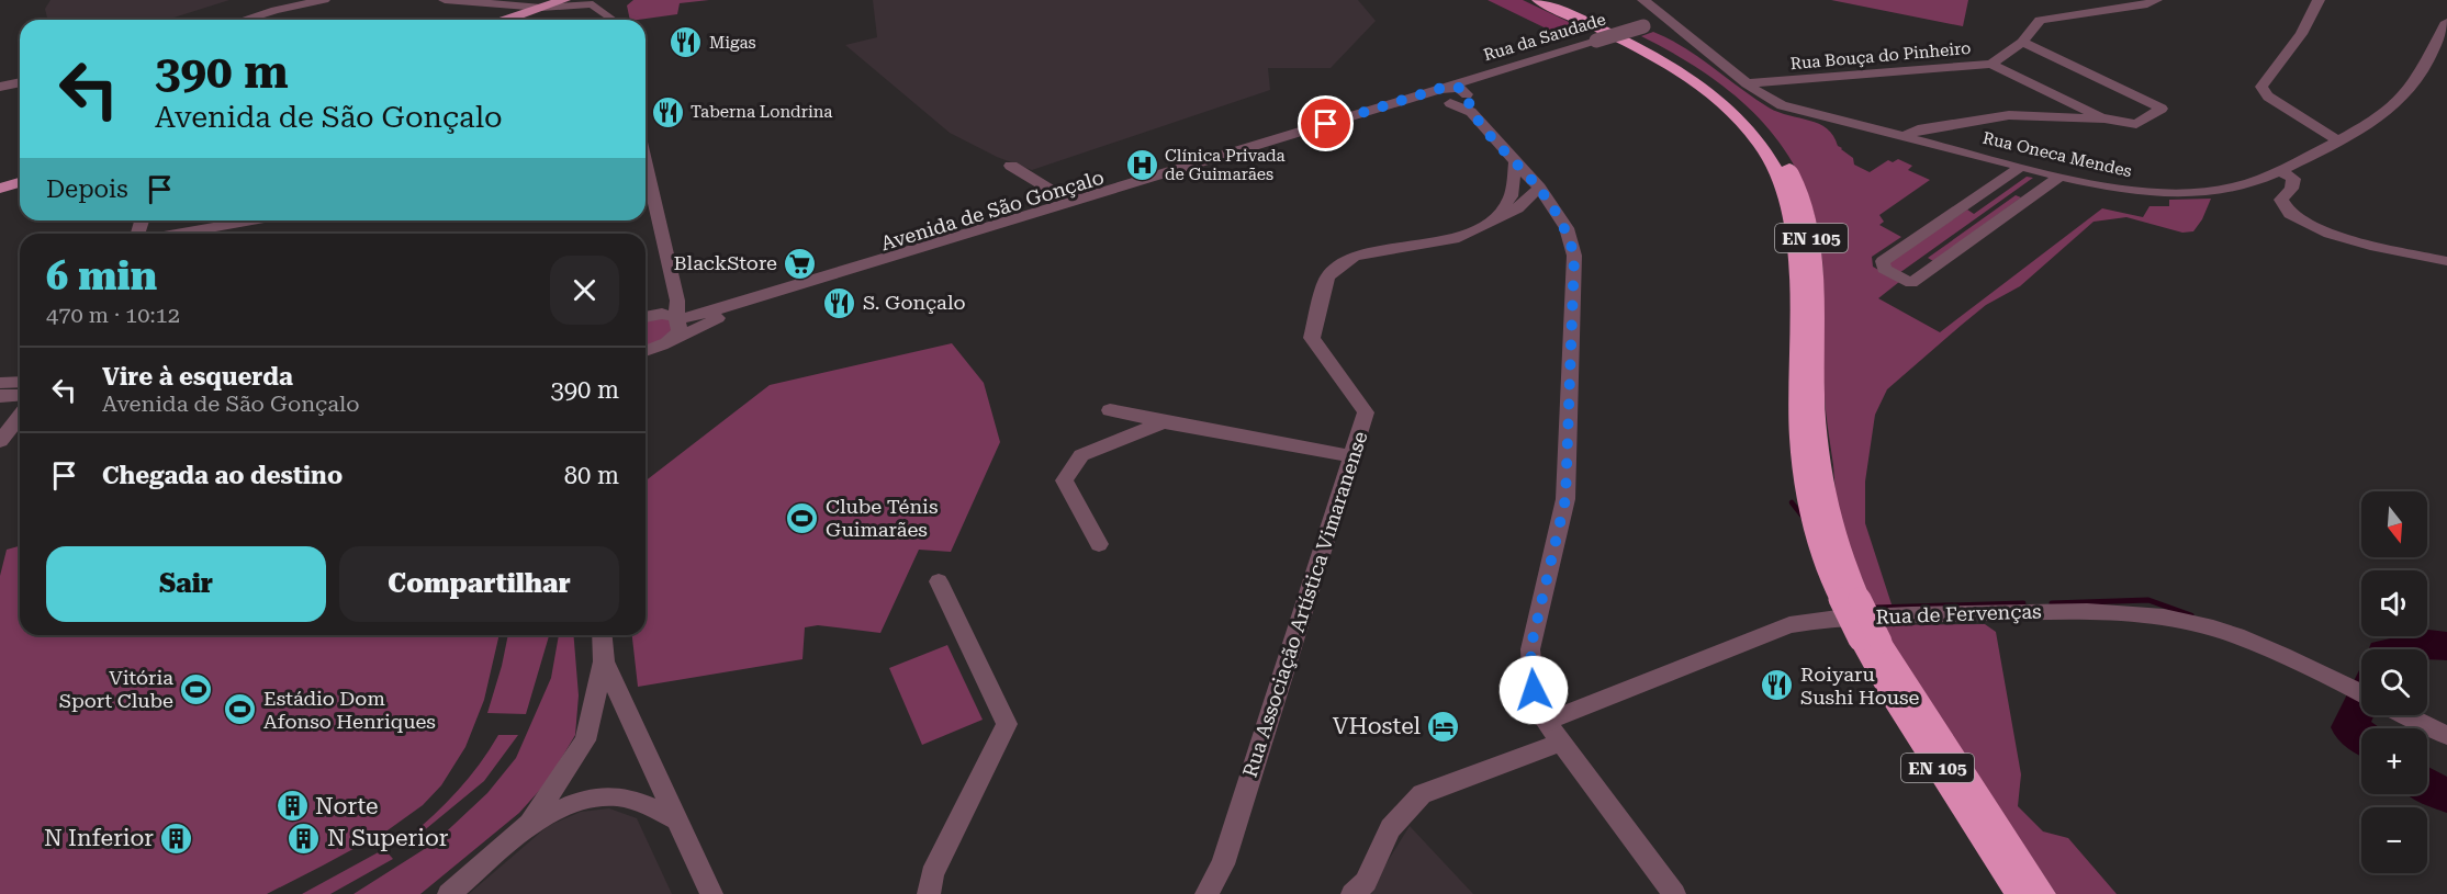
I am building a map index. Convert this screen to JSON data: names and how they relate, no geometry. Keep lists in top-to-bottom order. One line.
{"streets":{"highway":["EN 105"],"street":["Rua da Saudade","Rua Bouça do Pinheiro","Rua Oneca Mendes","Avenida de São Gonçalo","Rua Associação Artística Vimaranense","Rua de Fervenças"]},"crossings":[["Rua da Saudade","Rua Oneca Mendes"],["Rua da Saudade","Avenida de São Gonçalo"],["Rua Bouça do Pinheiro","Rua Oneca Mendes"]],"places":{"restaurant":["Migas","Taberna Londrina","S. Gonçalo","Roiyaru Sushi House"],"hospital":["Clínica Privada de Guimarães"],"supermarket":["BlackStore"],"sports":["Clube Ténis Guimarães","Vitória Sport Clube","Estádio Dom Afonso Henriques"],"hotel":["VHostel"],"building":["Norte","N Inferior","N Superior"]},"north":"bottom","page":{"turn":["390 m","Avenida de São Gonçalo"],"then":"Depois","heading":["6 min","470 m · 10:12"],"list":[{"name":"Vire à esquerda","note":"Avenida de São Gonçalo","value":"390 m"},{"name":"Chegada ao destino","value":"80 m"}],"map_buttons":["+","−"],"buttons":["Sair","Compartilhar"]}}
